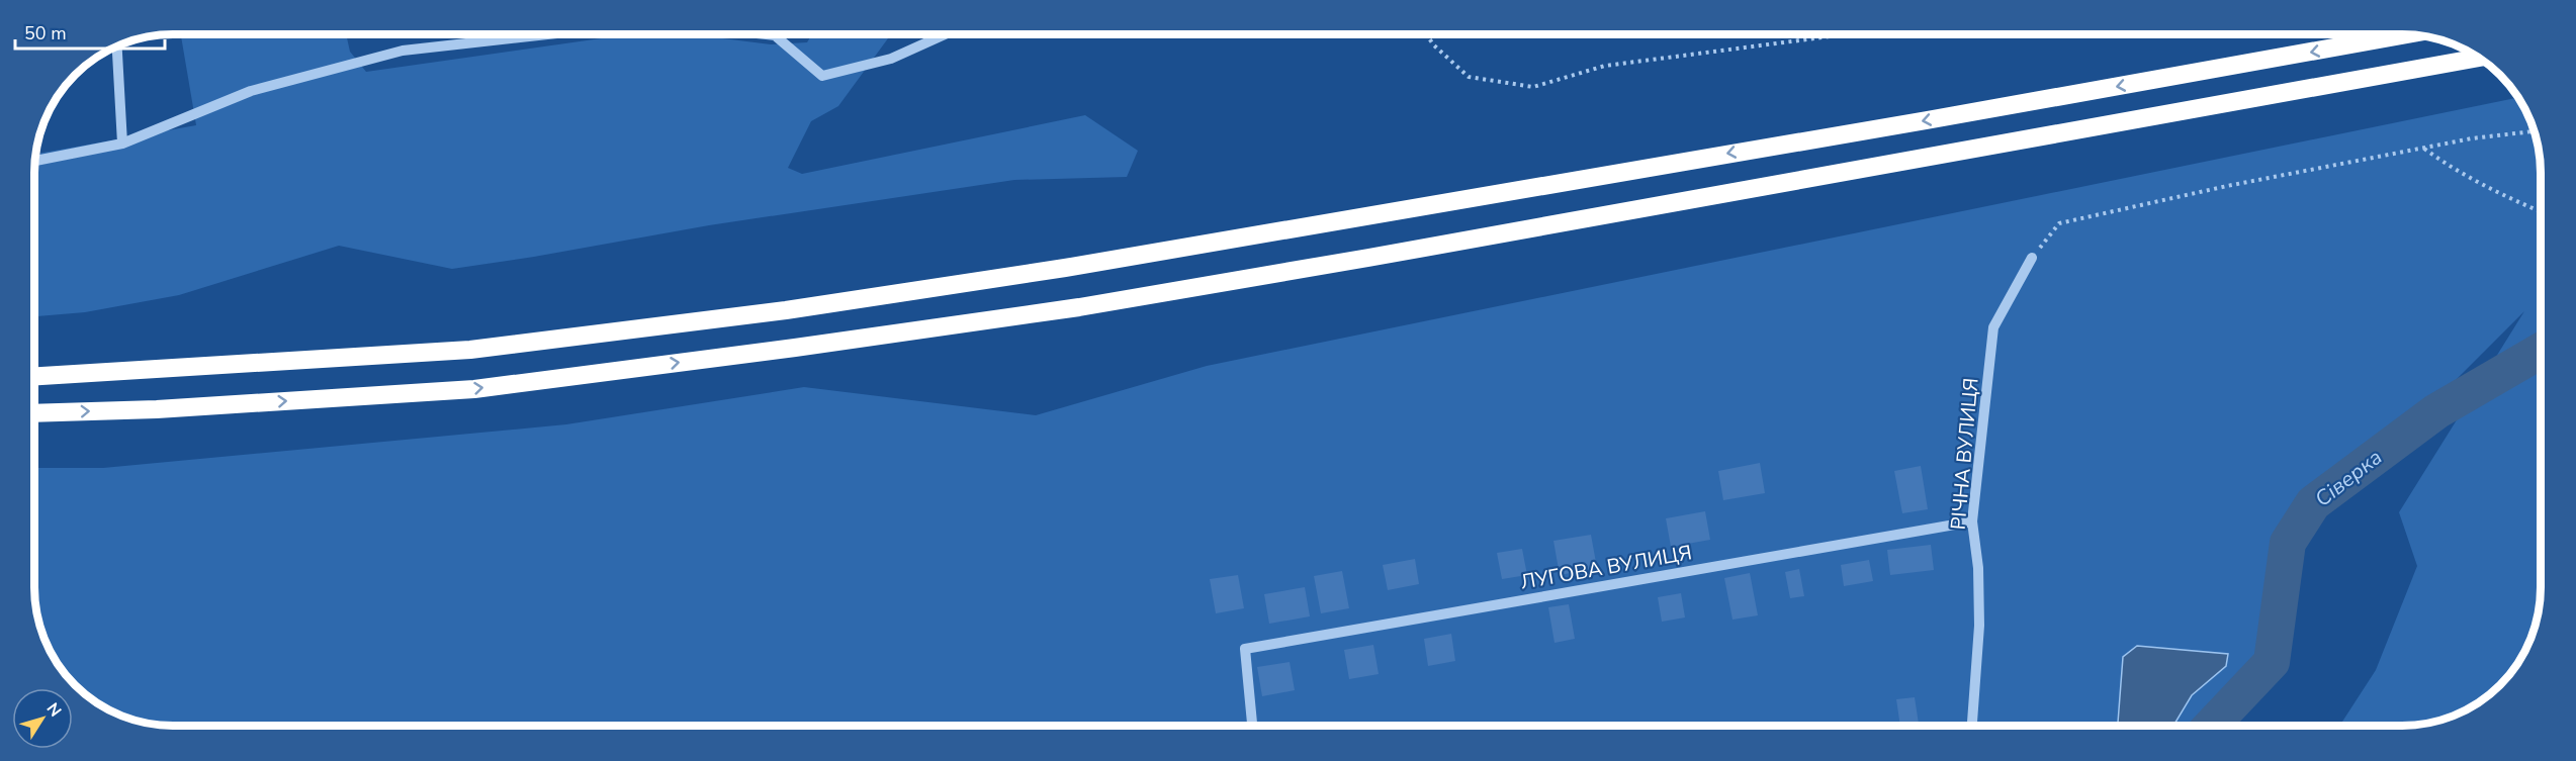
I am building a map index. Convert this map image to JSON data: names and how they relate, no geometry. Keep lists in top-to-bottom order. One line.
{"streets":{"street":["РІЧНА ВУЛИЦЯ","ЛУГОВА ВУЛИЦЯ"]},"crossings":[["РІЧНА ВУЛИЦЯ","ЛУГОВА ВУЛИЦЯ"]],"water":["Сіверка"],"scale_bar":"50 m","north":"top right"}
